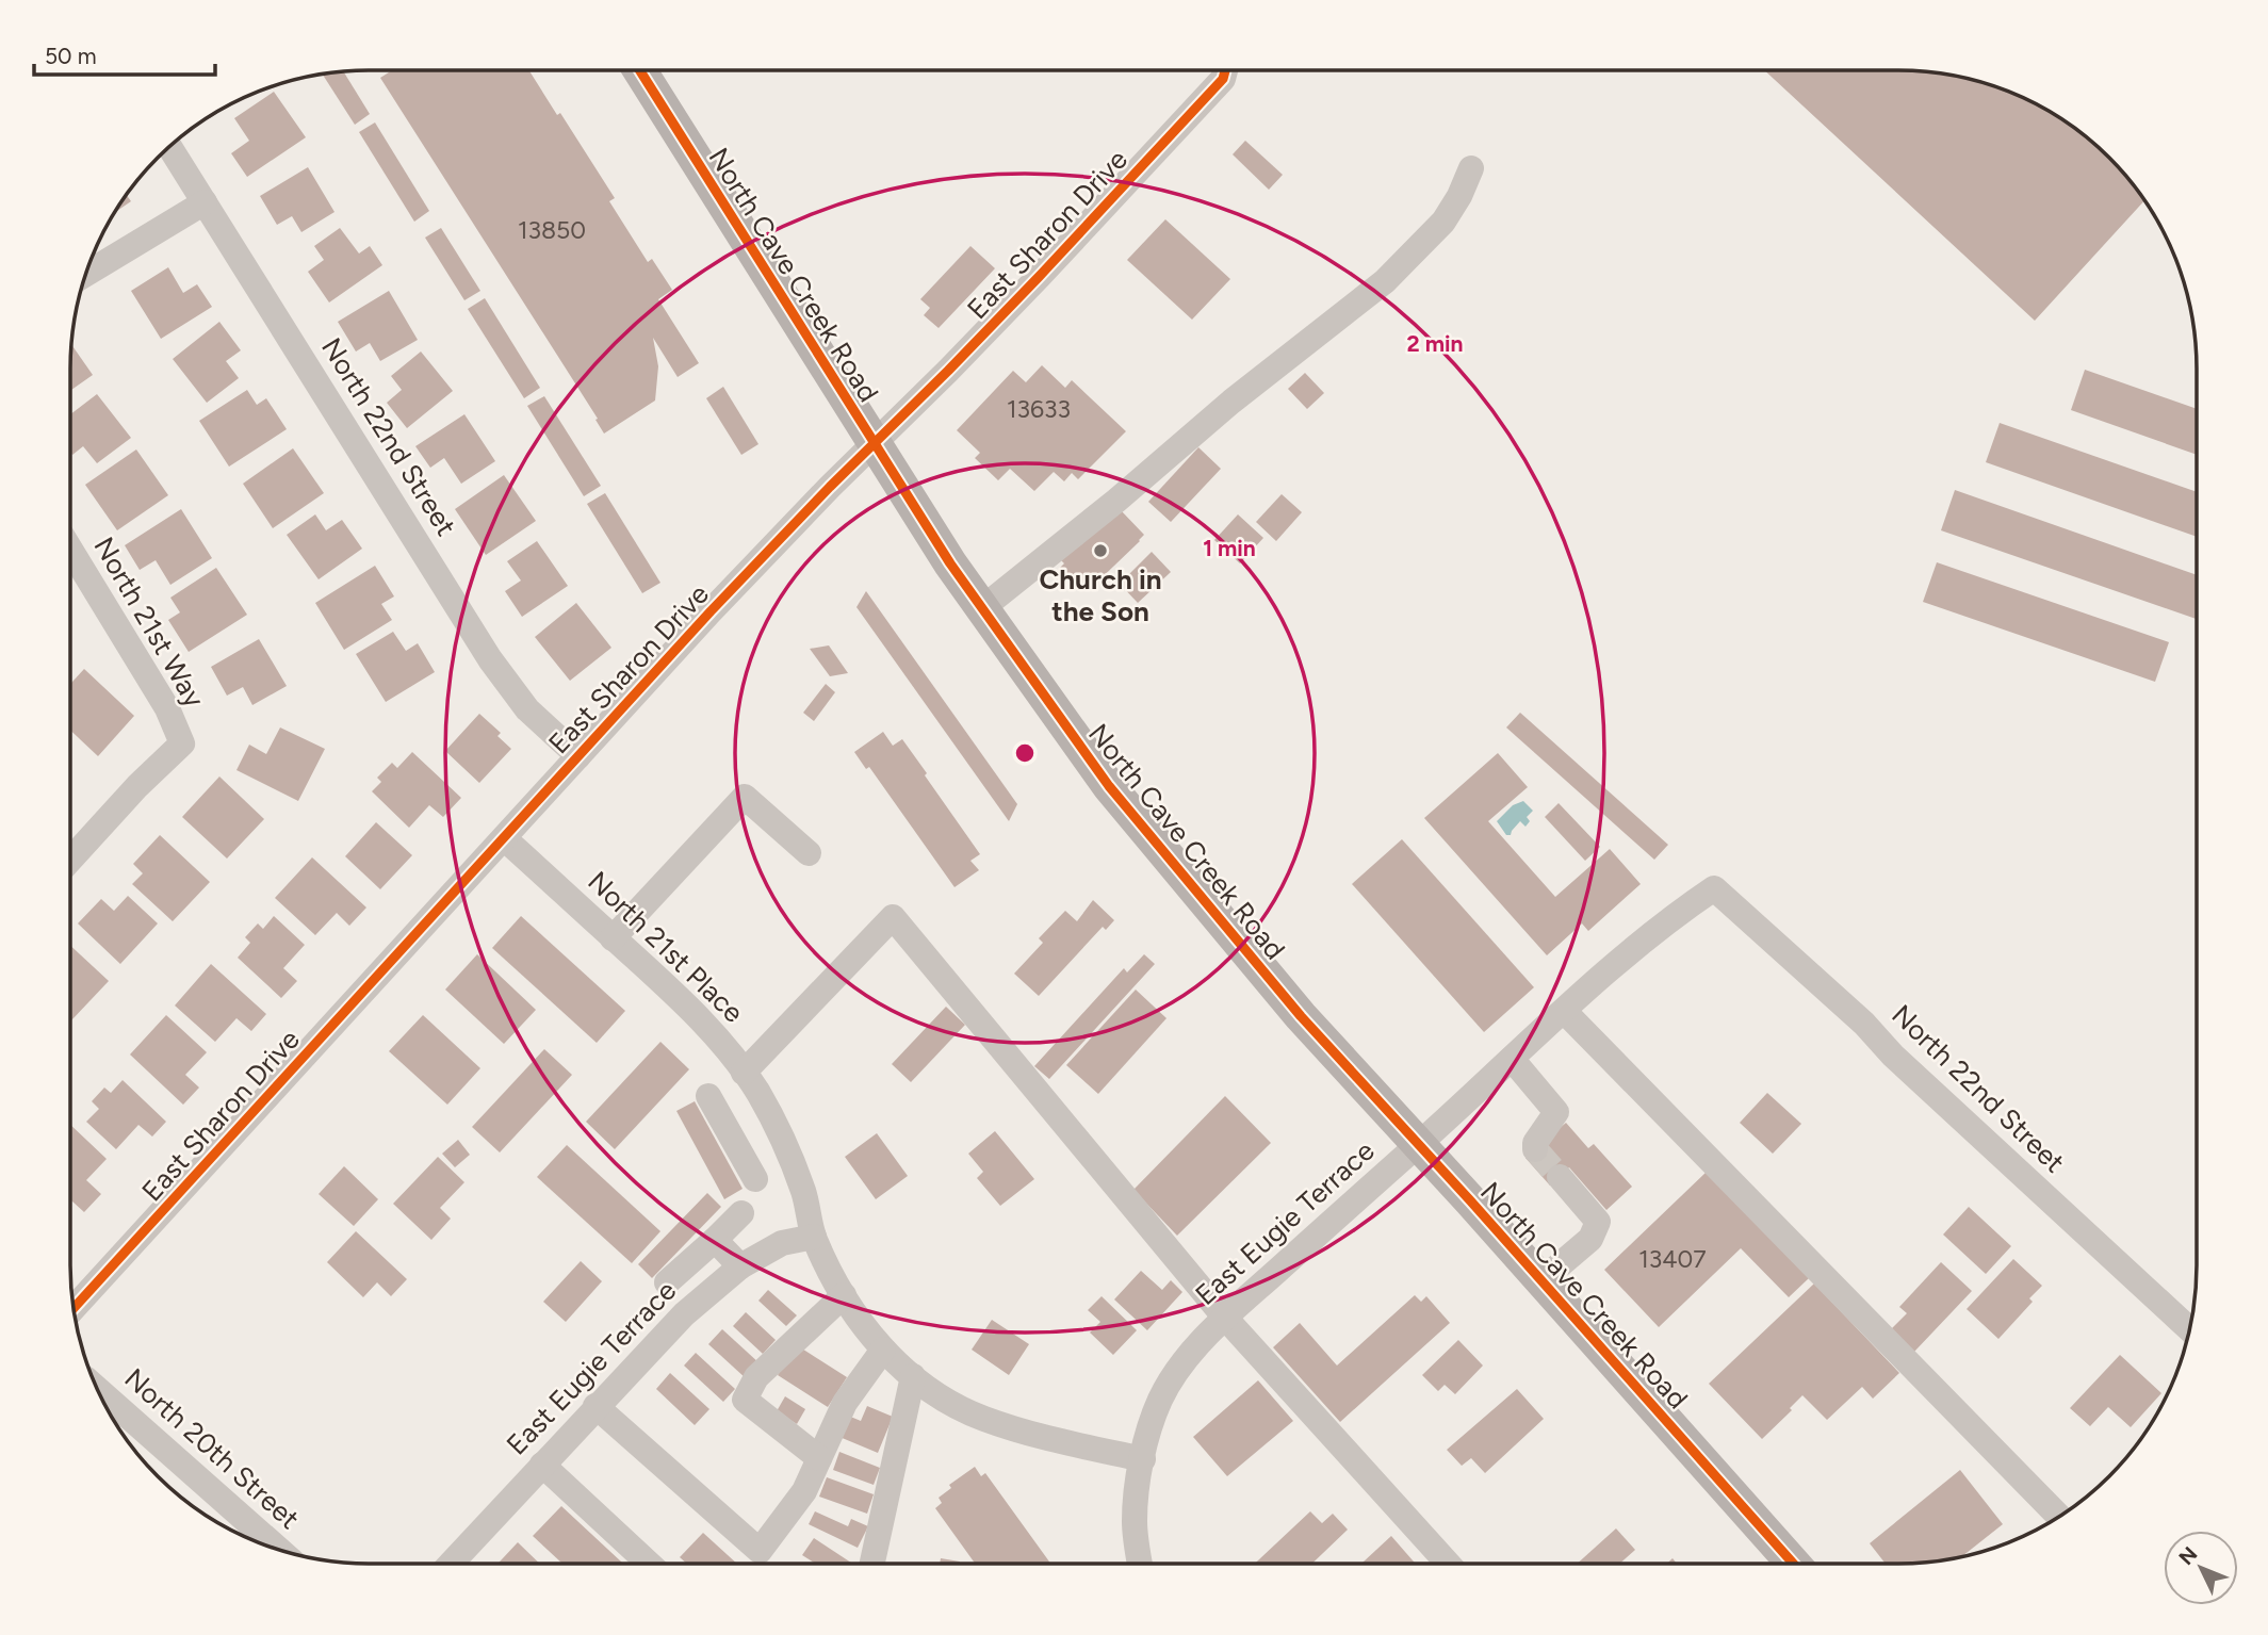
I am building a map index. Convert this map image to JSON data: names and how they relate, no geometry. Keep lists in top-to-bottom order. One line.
{"streets":{"main road":["North Cave Creek Road"],"street":["East Sharon Drive","North 22nd Street","North 21st Way","North 21st Place","East Eugie Terrace","North 20th Street"]},"crossings":[["East Sharon Drive","North Cave Creek Road"],["East Sharon Drive","North 22nd Street"],["East Sharon Drive","North 21st Place"],["North Cave Creek Road","East Eugie Terrace"],["North 22nd Street","East Eugie Terrace"],["North 21st Place","East Eugie Terrace"]],"places":["Church in the Son"],"house_numbers":["13850","13633","13407"],"scale_bar":"50 m","north":"top left","rings":["2 min","1 min"]}
